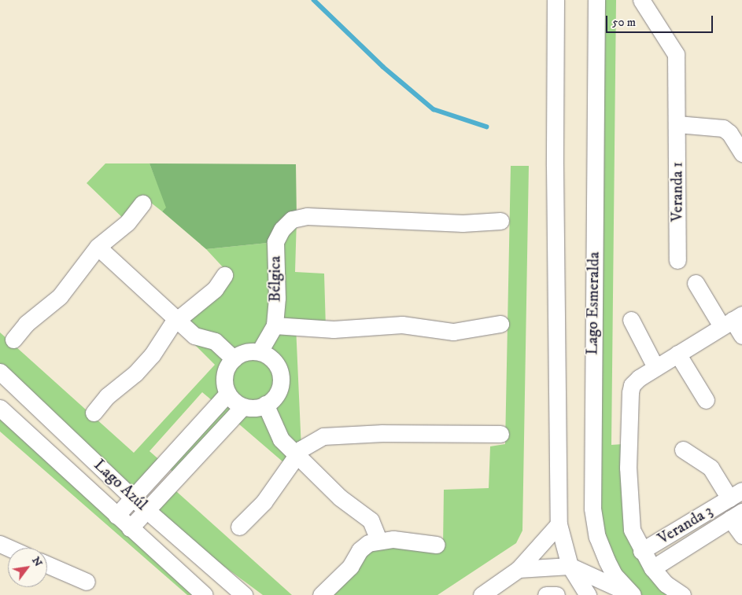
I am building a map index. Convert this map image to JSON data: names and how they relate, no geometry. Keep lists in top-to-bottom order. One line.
{"streets":{"street":["Veranda 1","Bélgica","Lago Esmeralda","Lago Azúl","Veranda 3"]},"scale_bar":"50 m","north":"top right"}
